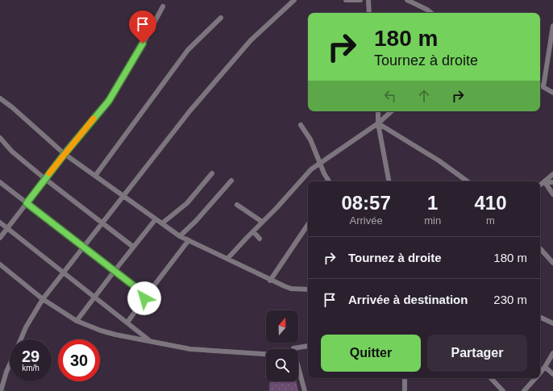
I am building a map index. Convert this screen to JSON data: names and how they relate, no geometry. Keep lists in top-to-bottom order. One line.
{"north":"top","page":{"turn":["180 m","Tournez à droite"],"eta":["08:57","Arrivée","1","min","410","m"],"list":[{"name":"Tournez à droite","value":"180 m"},{"name":"Arrivée à destination","value":"230 m"}],"buttons":["Quitter","Partager"],"speed":"29 km/h","limit":"30"}}
